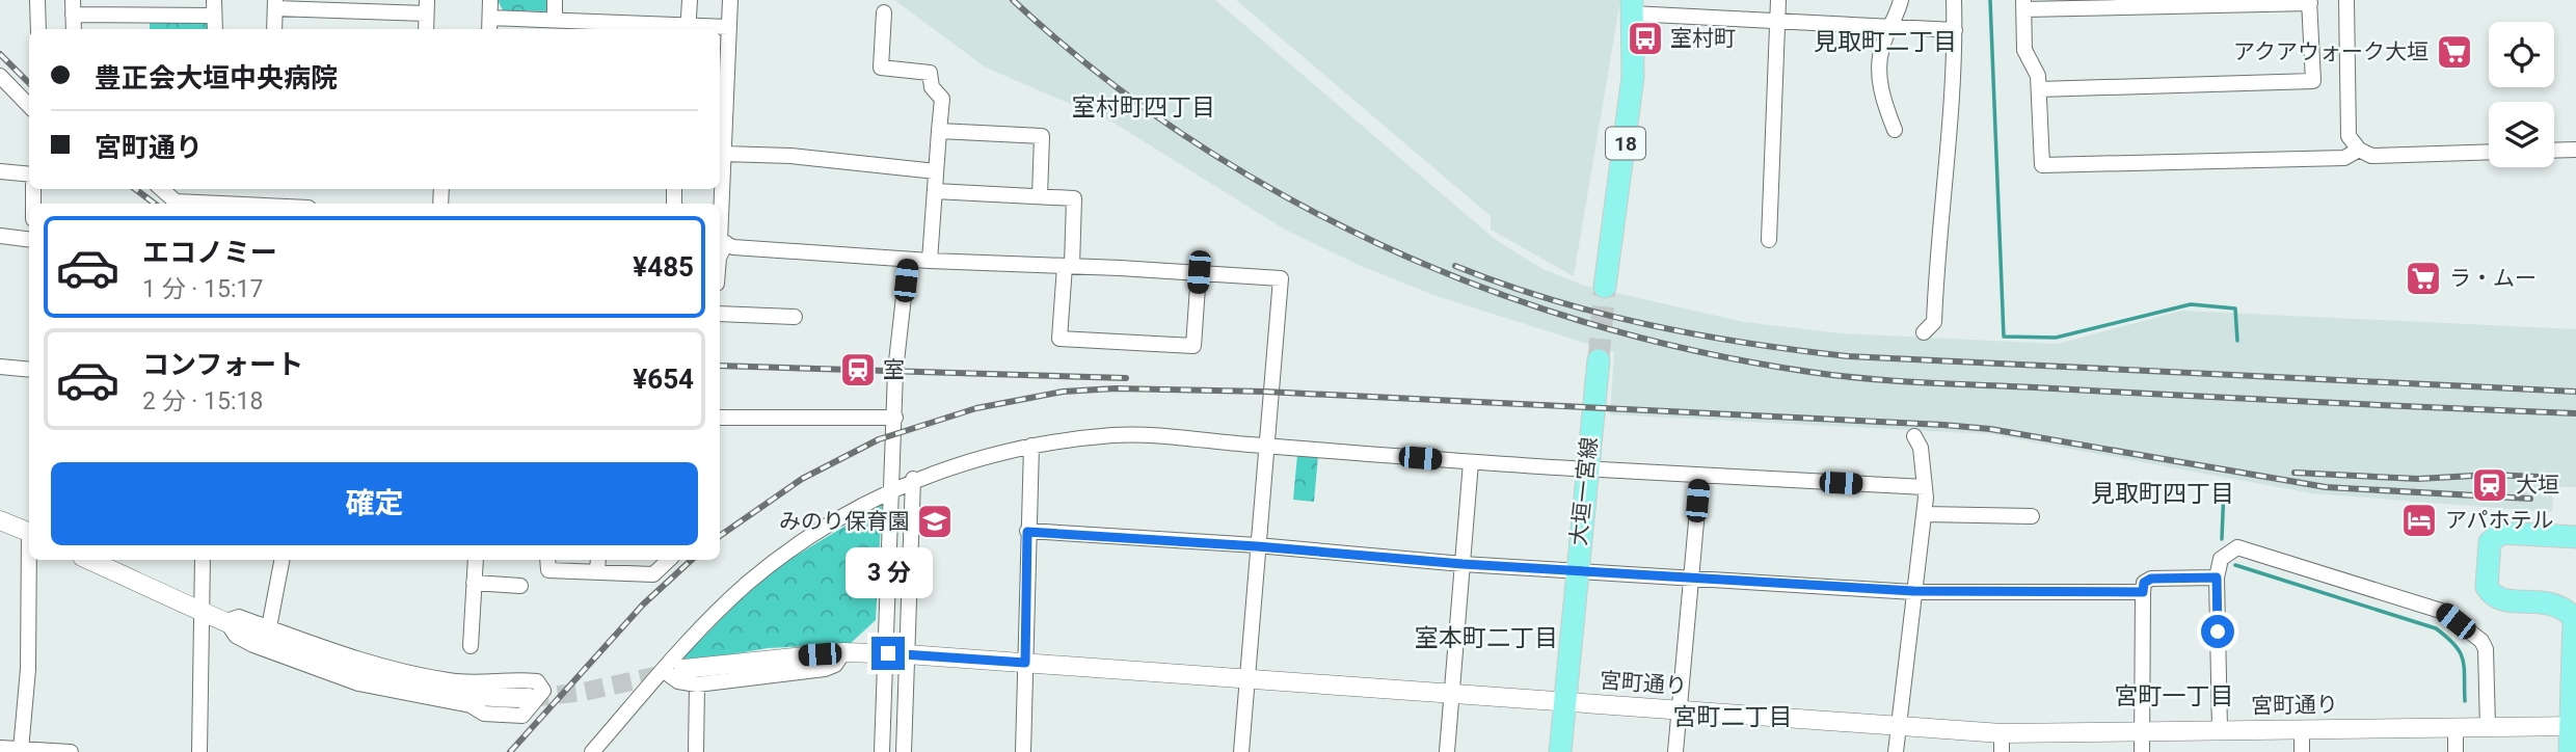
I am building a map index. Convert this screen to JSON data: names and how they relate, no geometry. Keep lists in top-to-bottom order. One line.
{"streets":{"main road":["18","大垣一宮線"],"street":["宮町通り"]},"crossings":[["大垣一宮線","宮町通り"]],"districts":["見取町二丁目","室村町四丁目","見取町四丁目","室本町二丁目","宮町一丁目","宮町二丁目"],"places":{"bus stop":["室村町"],"supermarket":["アクアウォーク大垣","ラ・ムー"],"station":["室","大垣"],"hotel":["アパホテル"],"school or university":["みのり保育園"]},"page":{"banner":["豊正会大垣中央病院","宮町通り"],"list":[{"name":"エコノミー","note":"1 分 · 15:17","value":"¥485"},{"name":"コンフォート","note":"2 分 · 15:18","value":"¥654"}],"buttons":"確定","bubble":"3 分"}}
